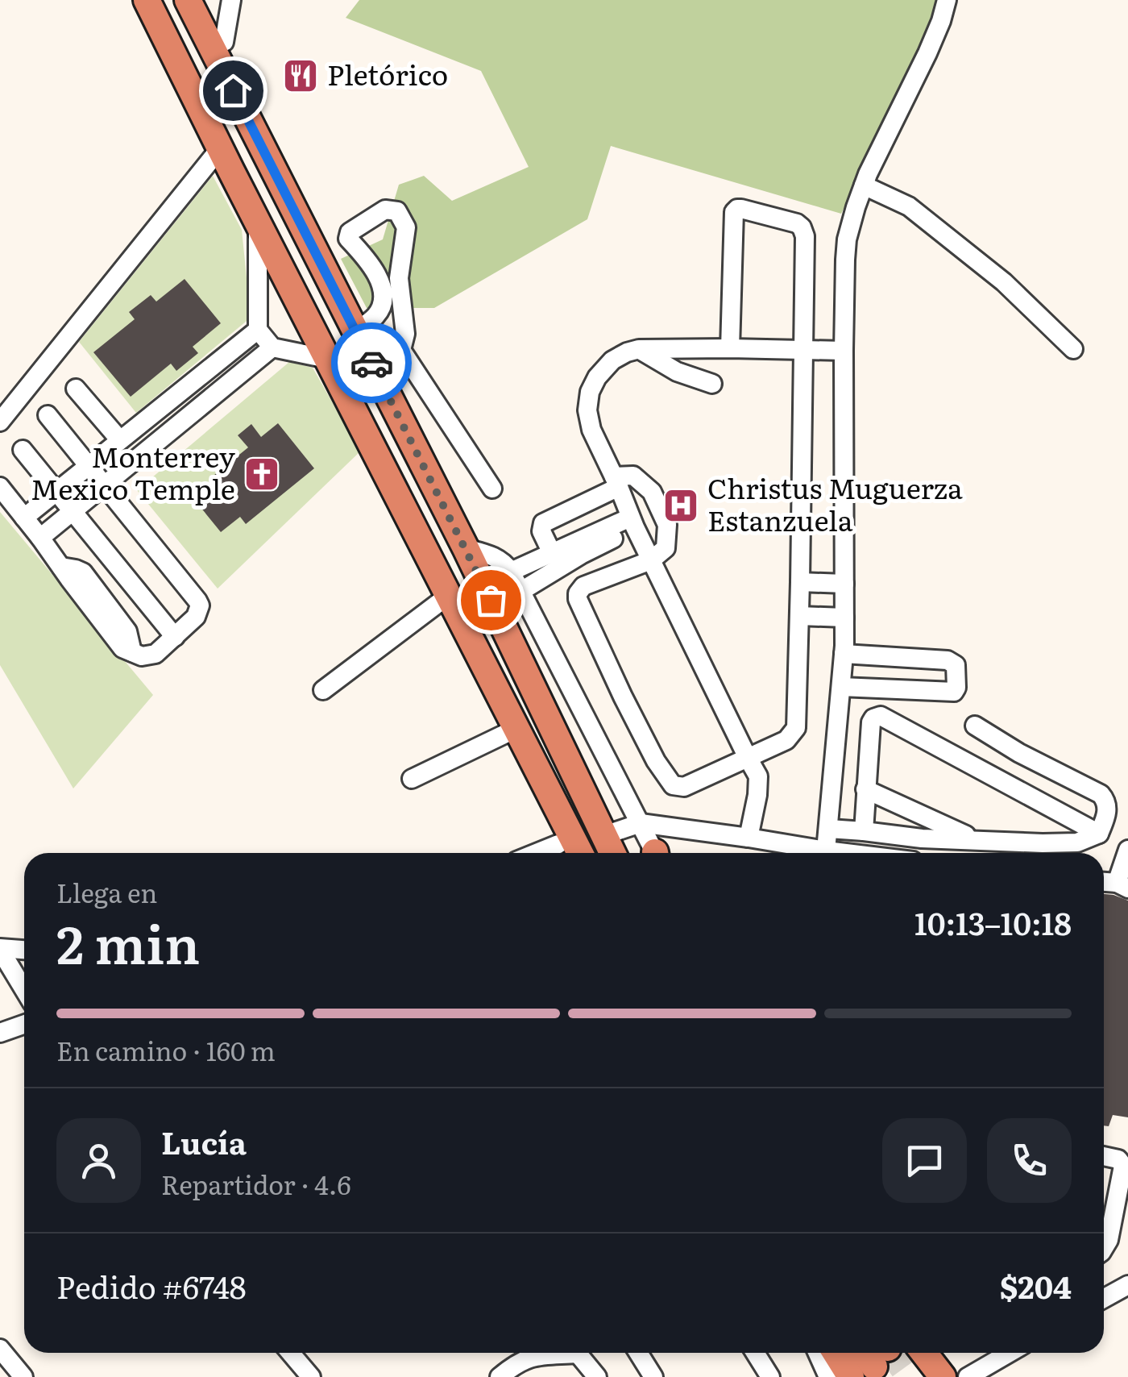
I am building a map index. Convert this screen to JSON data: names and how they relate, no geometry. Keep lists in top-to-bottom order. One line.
{"places":{"restaurant":["Pletórico"],"church":["Monterrey Mexico Temple"],"hospital":["Christus Muguerza Estanzuela"]},"page":{"heading":["2 min","Llega en","10:13–10:18"],"panel":["Lucía","Repartidor · 4.6","Pedido #6748","$204"],"bar":"En camino · 160 m"}}
